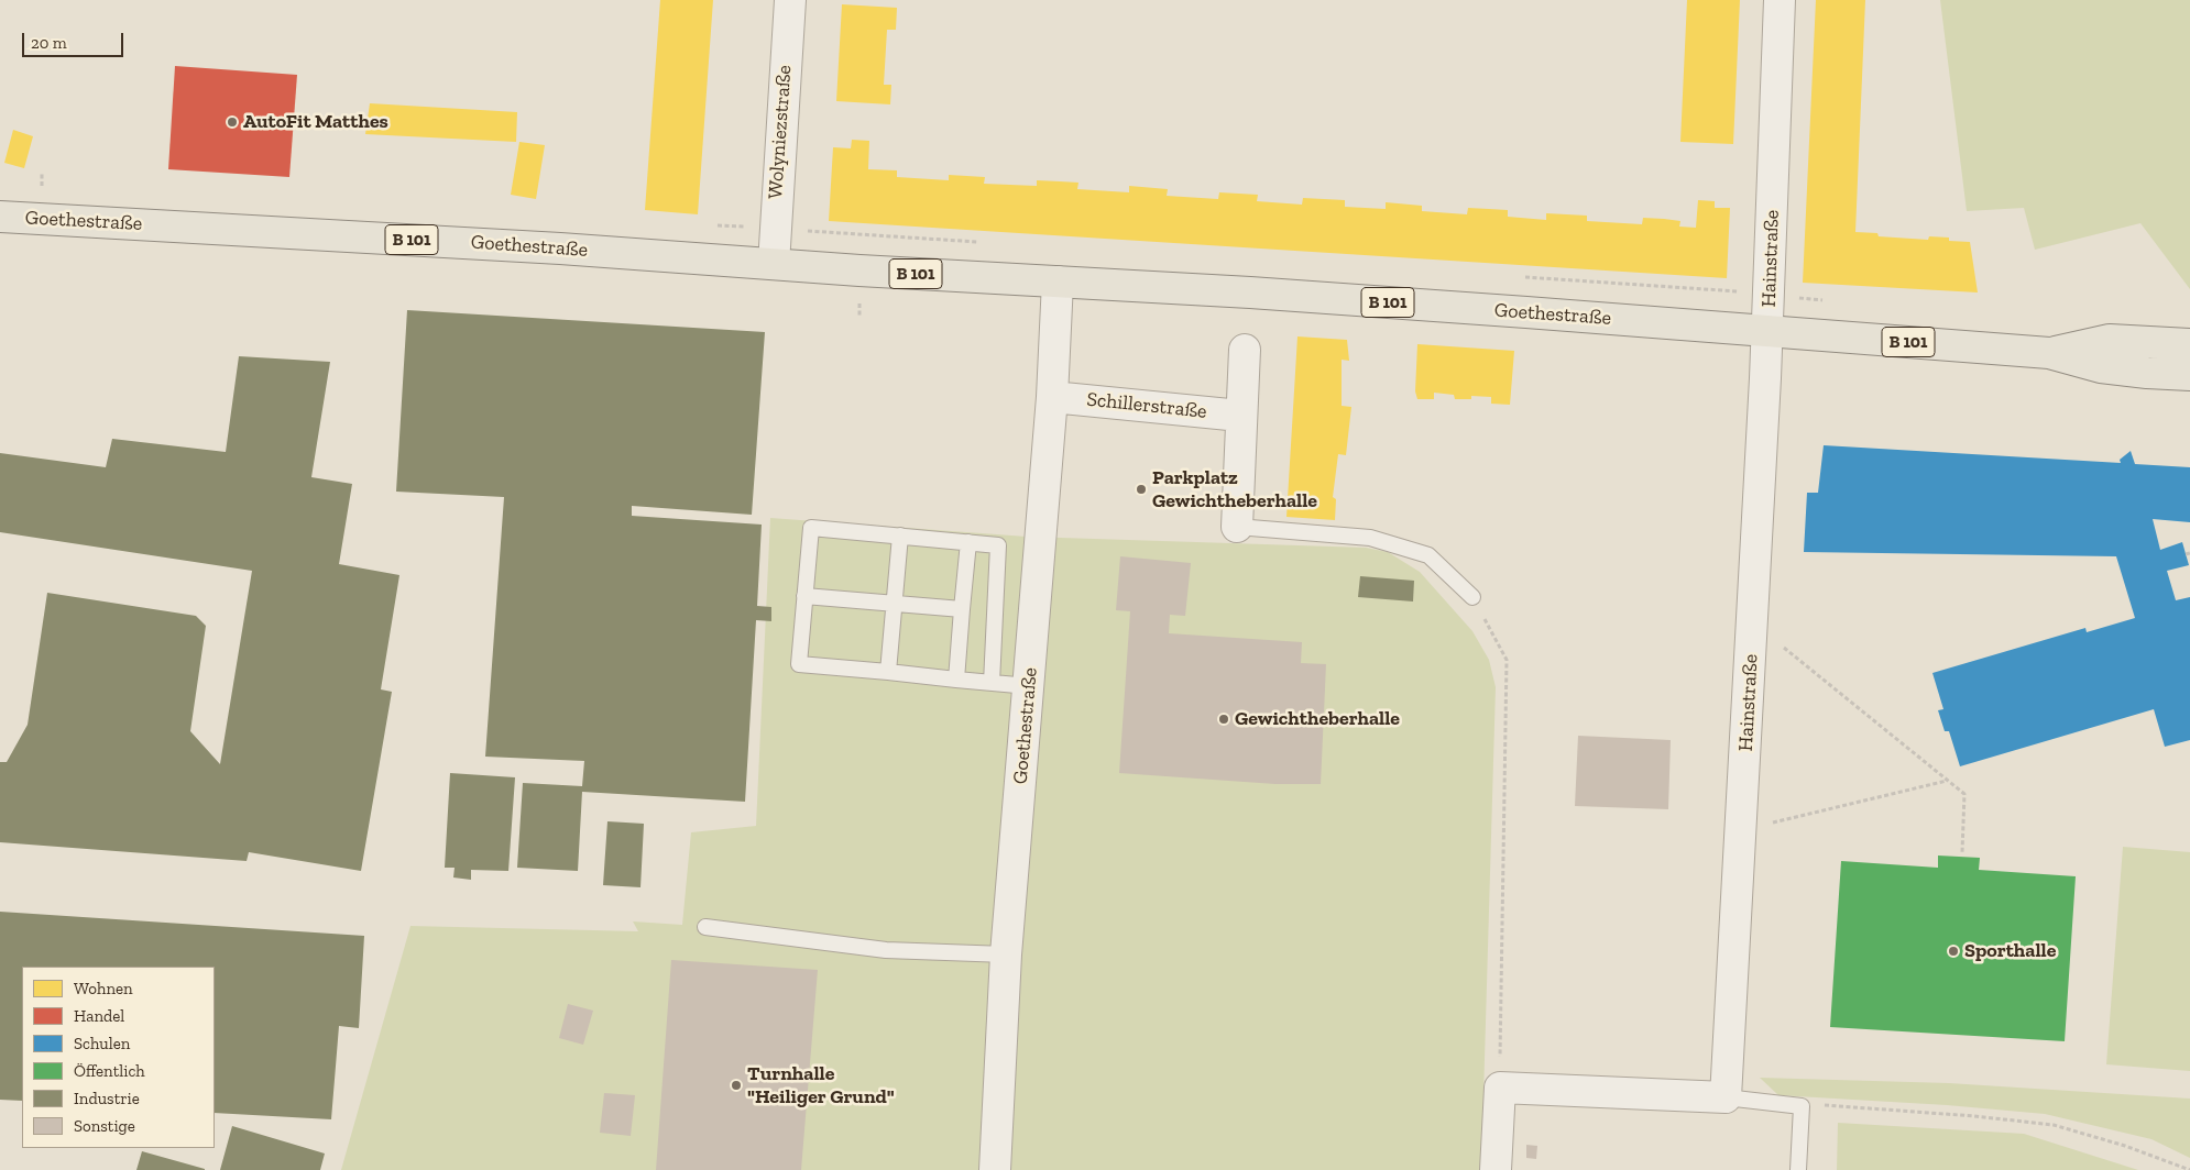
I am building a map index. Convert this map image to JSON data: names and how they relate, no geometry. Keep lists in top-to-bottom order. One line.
{"streets":{"main road":["Goethestraße","B 101"],"street":["Wolyniezstraße","Hainstraße","Schillerstraße"]},"crossings":[["Wolyniezstraße","Goethestraße"],["Goethestraße","Hainstraße"],["Goethestraße","Schillerstraße"]],"places":["AutoFit Matthes","Parkplatz Gewichtheberhalle","Gewichtheberhalle","Sporthalle","Turnhalle \"Heiliger Grund\""],"legend":["Wohnen","Handel","Schulen","Öffentlich","Industrie","Sonstige"],"scale_bar":"20 m"}
